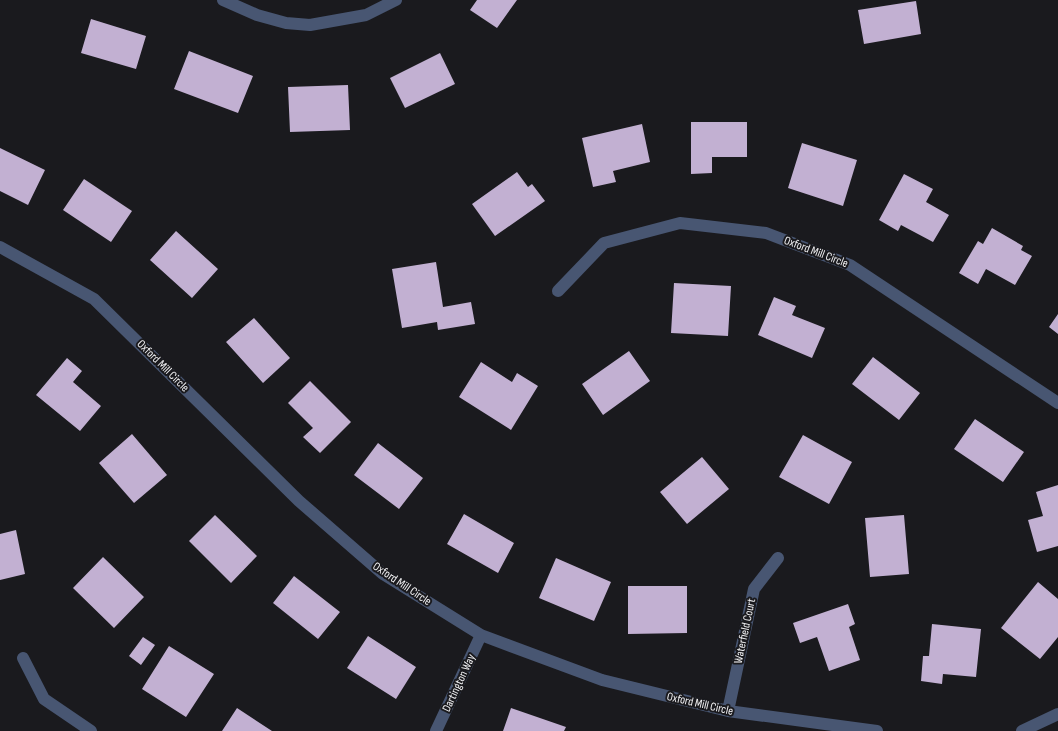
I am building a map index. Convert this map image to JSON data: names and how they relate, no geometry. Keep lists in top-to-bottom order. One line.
{"streets":{"street":["Oxford Mill Circle","Waterfield Court","Dartington Way"]},"crossings":[["Oxford Mill Circle","Waterfield Court"],["Oxford Mill Circle","Dartington Way"]]}
